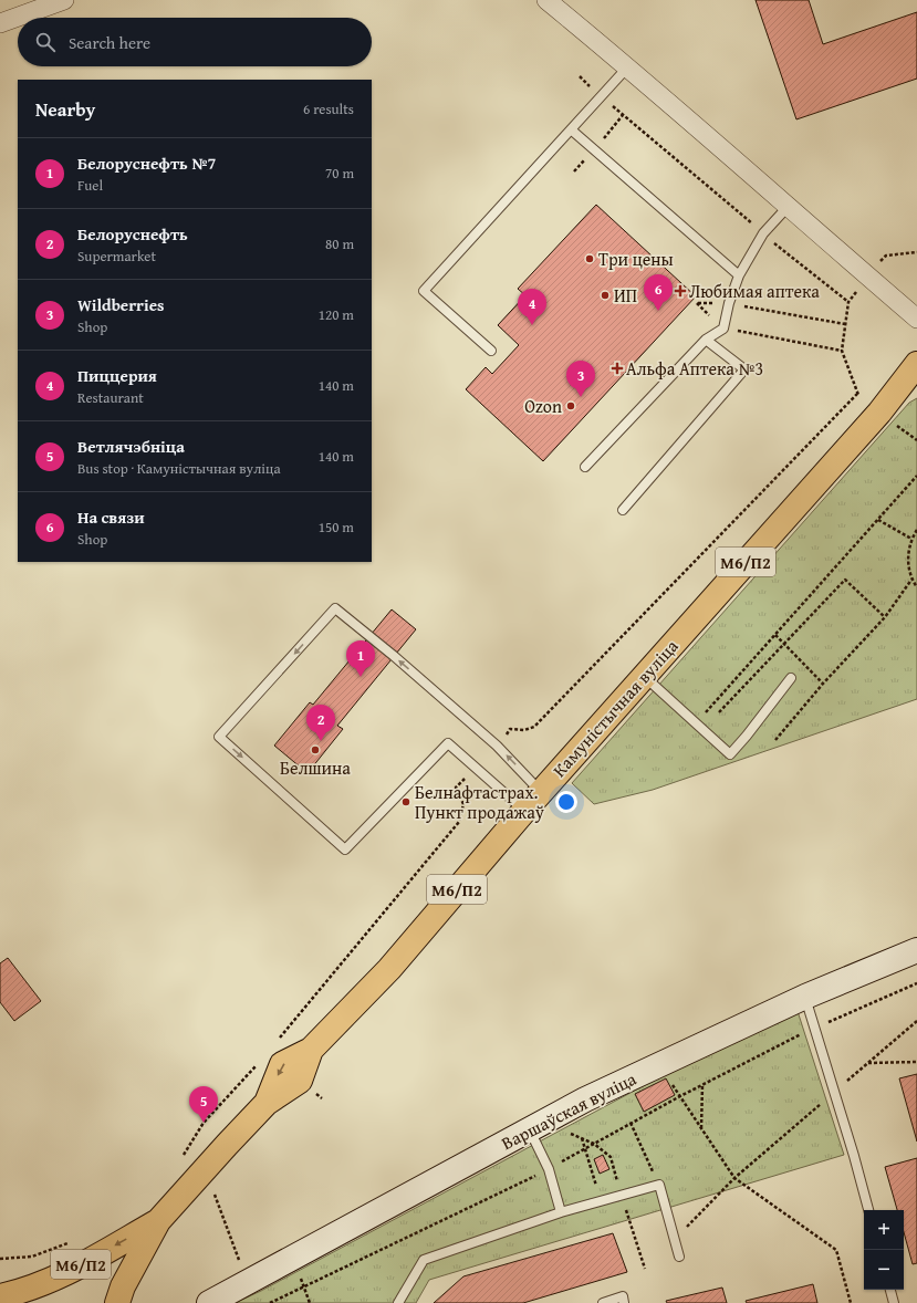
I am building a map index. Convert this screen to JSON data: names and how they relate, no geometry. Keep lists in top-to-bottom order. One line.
{"streets":{"main road":["М6/П2","Камуністычная вуліца"],"street":["Варшаўская вуліца"]},"places":{"other":["Три цены","ИП","Ozon","Белшина","Белнафтастрах. Пункт продажаў"],"health":["Любимая аптека","Альфа Аптека №3"]},"page":{"search":"Search here","heading":["Nearby","6 results"],"list":[{"mark":"1","name":"Белоруснефть №7","note":"Fuel","value":"70 m"},{"mark":"2","name":"Белоруснефть","note":"Supermarket","value":"80 m"},{"mark":"3","name":"Wildberries","note":"Shop","value":"120 m"},{"mark":"4","name":"Пиццерия","note":"Restaurant","value":"140 m"},{"mark":"5","name":"Ветлячэбніца","note":"Bus stop · Камуністычная вуліца","value":"140 m"},{"mark":"6","name":"На связи","note":"Shop","value":"150 m"}],"pins":["6","4","3","1","2","5"],"map_buttons":["+","−"]}}
